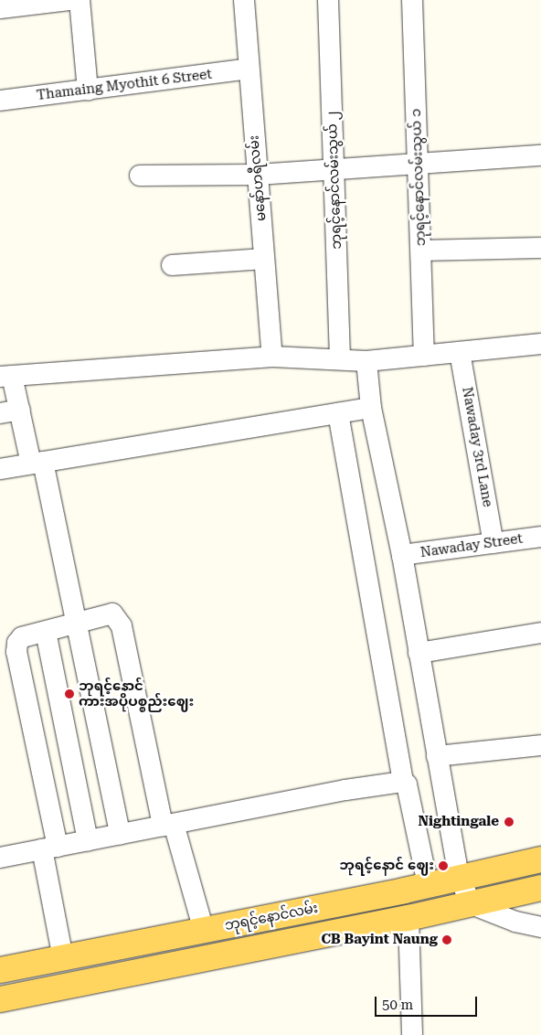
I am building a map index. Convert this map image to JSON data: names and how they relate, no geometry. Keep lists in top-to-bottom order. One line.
{"streets":{"main road":["ဘုရင့်နောင်လမ်း"],"street":["Thamaing Myothit 6 Street","ဘုရင့်နောင်လမ်းသွယ် ၁","မနော်ဟရီလမ်း","ဘုရင့်နောင်လမ်းသွယ် ၂","Nawaday 3rd Lane","Nawaday Street"]},"crossings":[["Thamaing Myothit 6 Street","မနော်ဟရီလမ်း"],["Nawaday 3rd Lane","Nawaday Street"]],"places":["ဘုရင့်နောင် ကားအပိုပစ္စည်းဈေး","Nightingale","ဘုရင့်နောင် ဈေး","CB Bayint Naung"],"scale_bar":"50 m"}
